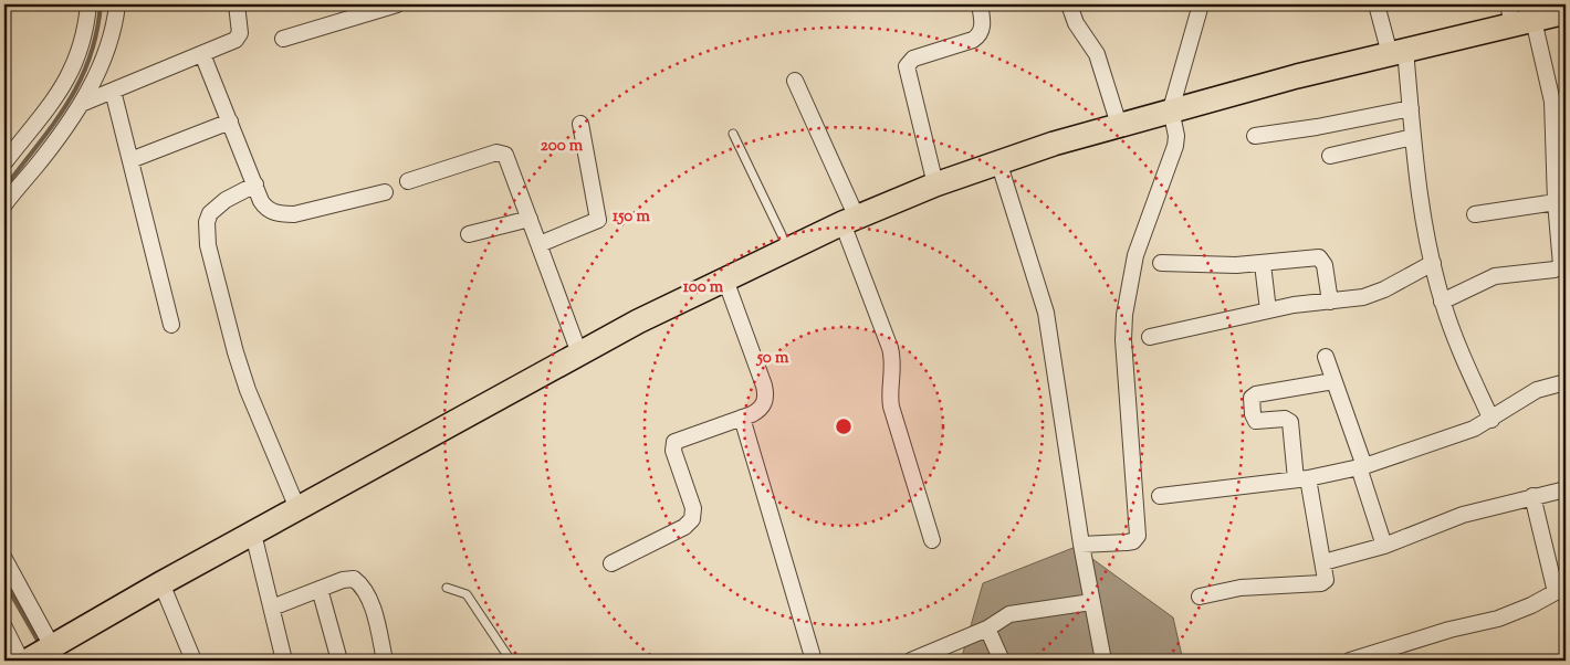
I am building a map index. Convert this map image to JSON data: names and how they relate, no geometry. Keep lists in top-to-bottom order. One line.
{"rings":["200 m","150 m","100 m","50 m"]}
